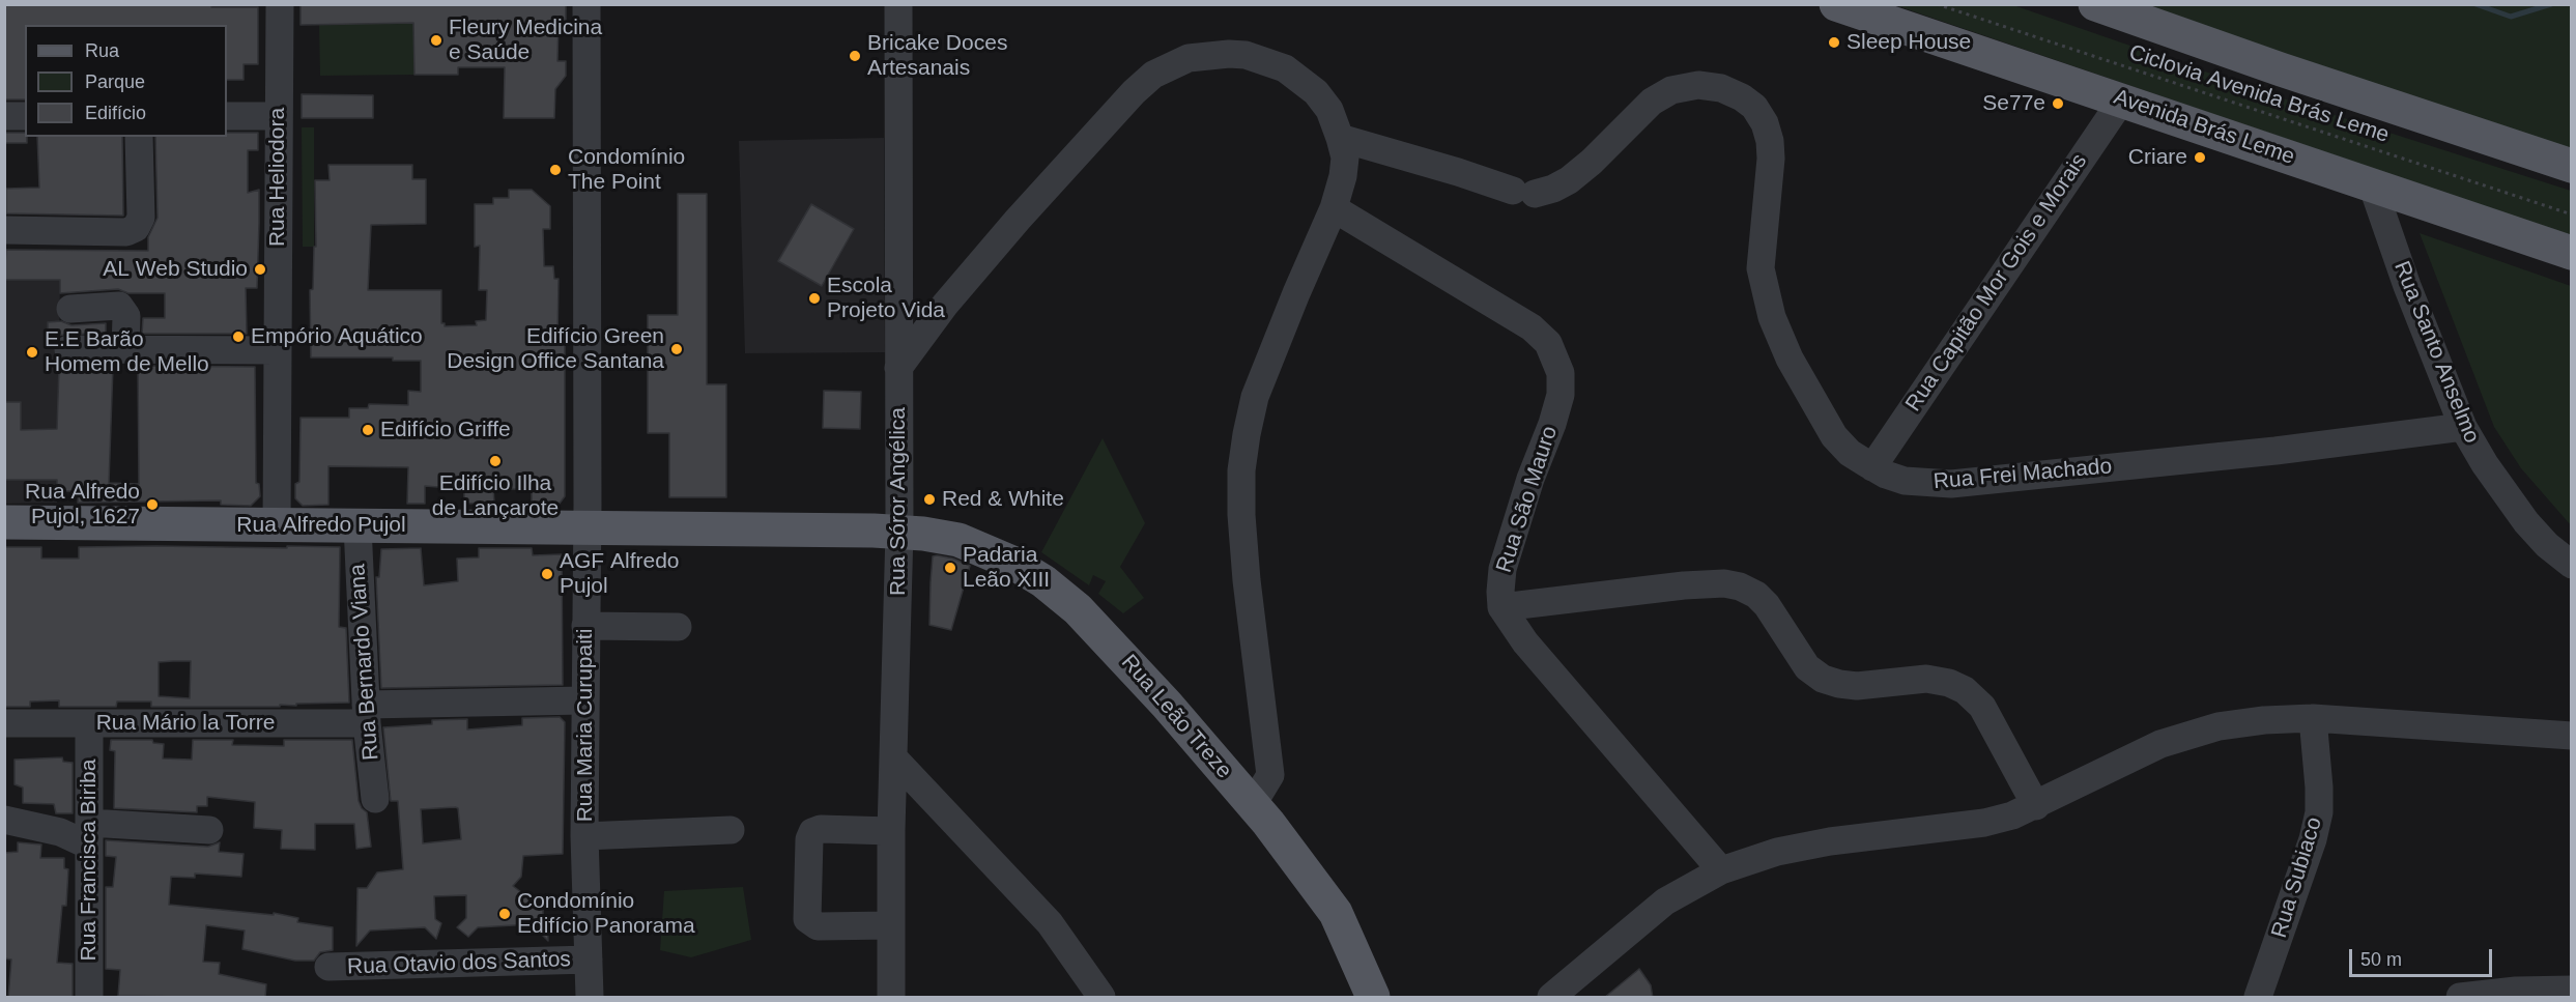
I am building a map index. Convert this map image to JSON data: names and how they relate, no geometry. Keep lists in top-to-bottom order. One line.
{"streets":{"main road":["Avenida Brás Leme","Rua Alfredo Pujol","Rua Leão Treze"],"street":["Rua Heliodora","Rua Capitão Mor Gois e Morais","Rua Santo Anselmo","Rua Frei Machado","Rua São Mauro","Rua Sóror Angélica","Rua Bernardo Viana","Rua Mário la Torre","Rua Maria Curupaiti","Rua Francisca Biriba","Rua Subiaco","Rua Otavio dos Santos"],"path":["Ciclovia Avenida Brás Leme"]},"crossings":[["Avenida Brás Leme","Rua Capitão Mor Gois e Morais"],["Avenida Brás Leme","Rua Santo Anselmo"],["Rua Heliodora","Rua Alfredo Pujol"],["Rua Capitão Mor Gois e Morais","Rua Frei Machado"],["Rua Santo Anselmo","Rua Frei Machado"],["Rua Sóror Angélica","Rua Alfredo Pujol"],["Rua Sóror Angélica","Rua Leão Treze"],["Rua Alfredo Pujol","Rua Bernardo Viana"],["Rua Alfredo Pujol","Rua Leão Treze"],["Rua Alfredo Pujol","Rua Maria Curupaiti"],["Rua Bernardo Viana","Rua Mário la Torre"],["Rua Mário la Torre","Rua Maria Curupaiti"],["Rua Mário la Torre","Rua Francisca Biriba"],["Rua Maria Curupaiti","Rua Otavio dos Santos"]],"places":["Fleury Medicina e Saúde","Sleep House","Bricake Doces Artesanais","Se77e","Criare","Condomínio The Point","AL Web Studio","Escola Projeto Vida","Empório Aquático","Edifício Green Design Office Santana","E.E Barão Homem de Mello","Edifício Griffe","Edifício Ilha de Lançarote","Red & White","Rua Alfredo Pujol, 1627","Padaria Leão XIII","AGF Alfredo Pujol","Condomínio Edifício Panorama"],"legend":["Rua","Parque","Edifício"],"scale_bar":"50 m"}
